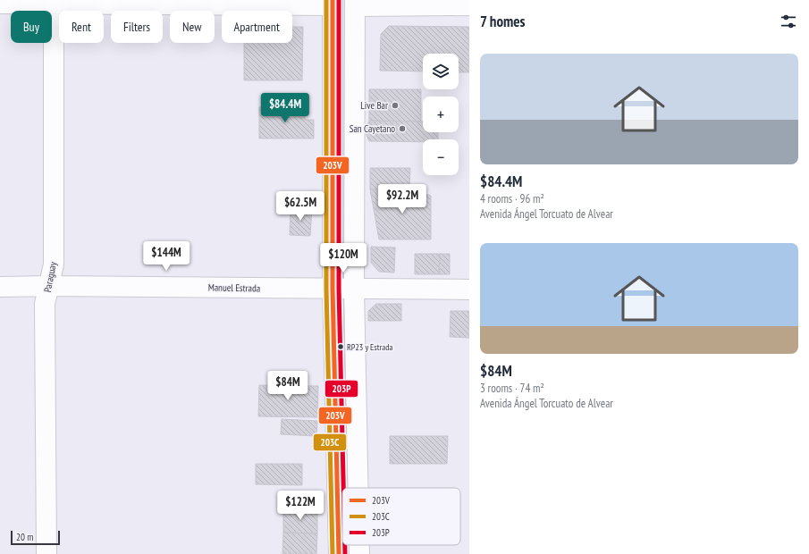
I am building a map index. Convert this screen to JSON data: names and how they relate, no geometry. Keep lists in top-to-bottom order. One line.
{"streets":{"street":["Paraguay","Manuel Estrada"]},"crossings":[["Paraguay","Manuel Estrada"]],"places":["Live Bar","San Cayetano","RP23 y Estrada"],"lines":["transit line 203V","transit line 203C","transit line 203P"],"legend":["203V","203C","203P"],"scale_bar":"20 m","page":{"heading":"7 homes","chip":["Buy","Rent","Filters","New","Apartment"],"list":[{"name":"$84.4M","note":"4 rooms · 96 m² · Avenida Ángel Torcuato de Alvear"},{"name":"$84M","note":"3 rooms · 74 m² · Avenida Ángel Torcuato de Alvear"}],"map_buttons":["+","−"],"price":["$84.4M","$92.2M","$62.5M","$144M","$120M","$84M","$122M"],"scale":"20 m"}}
